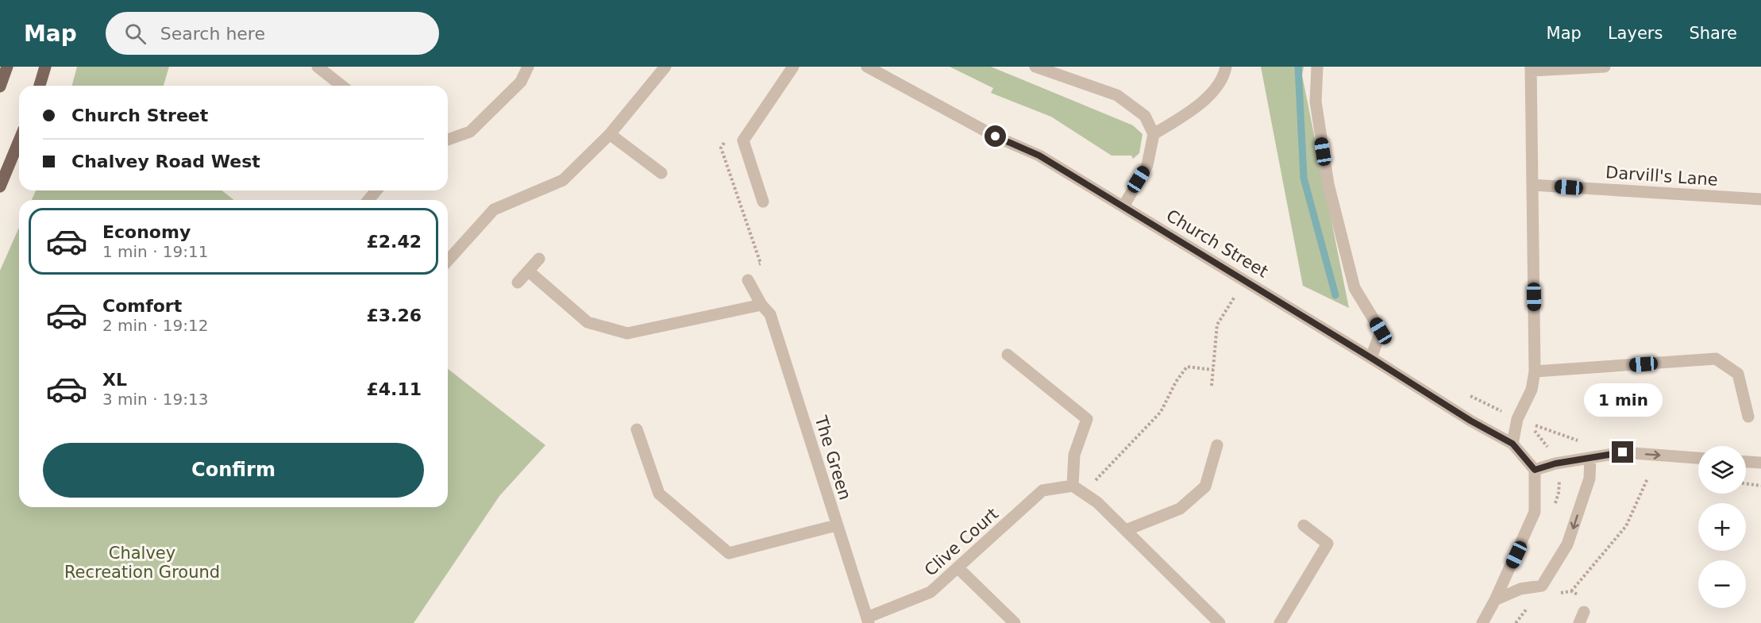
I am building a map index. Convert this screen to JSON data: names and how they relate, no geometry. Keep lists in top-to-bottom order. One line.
{"streets":{"street":["Darvill's Lane","Church Street","The Green","Clive Court"]},"crossings":[["The Green","Clive Court"]],"parks":["Chalvey Recreation Ground"],"page":{"header":"Map","search":"Search here","nav":["Map","Layers","Share"],"banner":["Church Street","Chalvey Road West"],"list":[{"name":"Economy","note":"1 min · 19:11","value":"£2.42"},{"name":"Comfort","note":"2 min · 19:12","value":"£3.26"},{"name":"XL","note":"3 min · 19:13","value":"£4.11"}],"bubble":"1 min","buttons":"Confirm","map_buttons":["+","−"]}}
